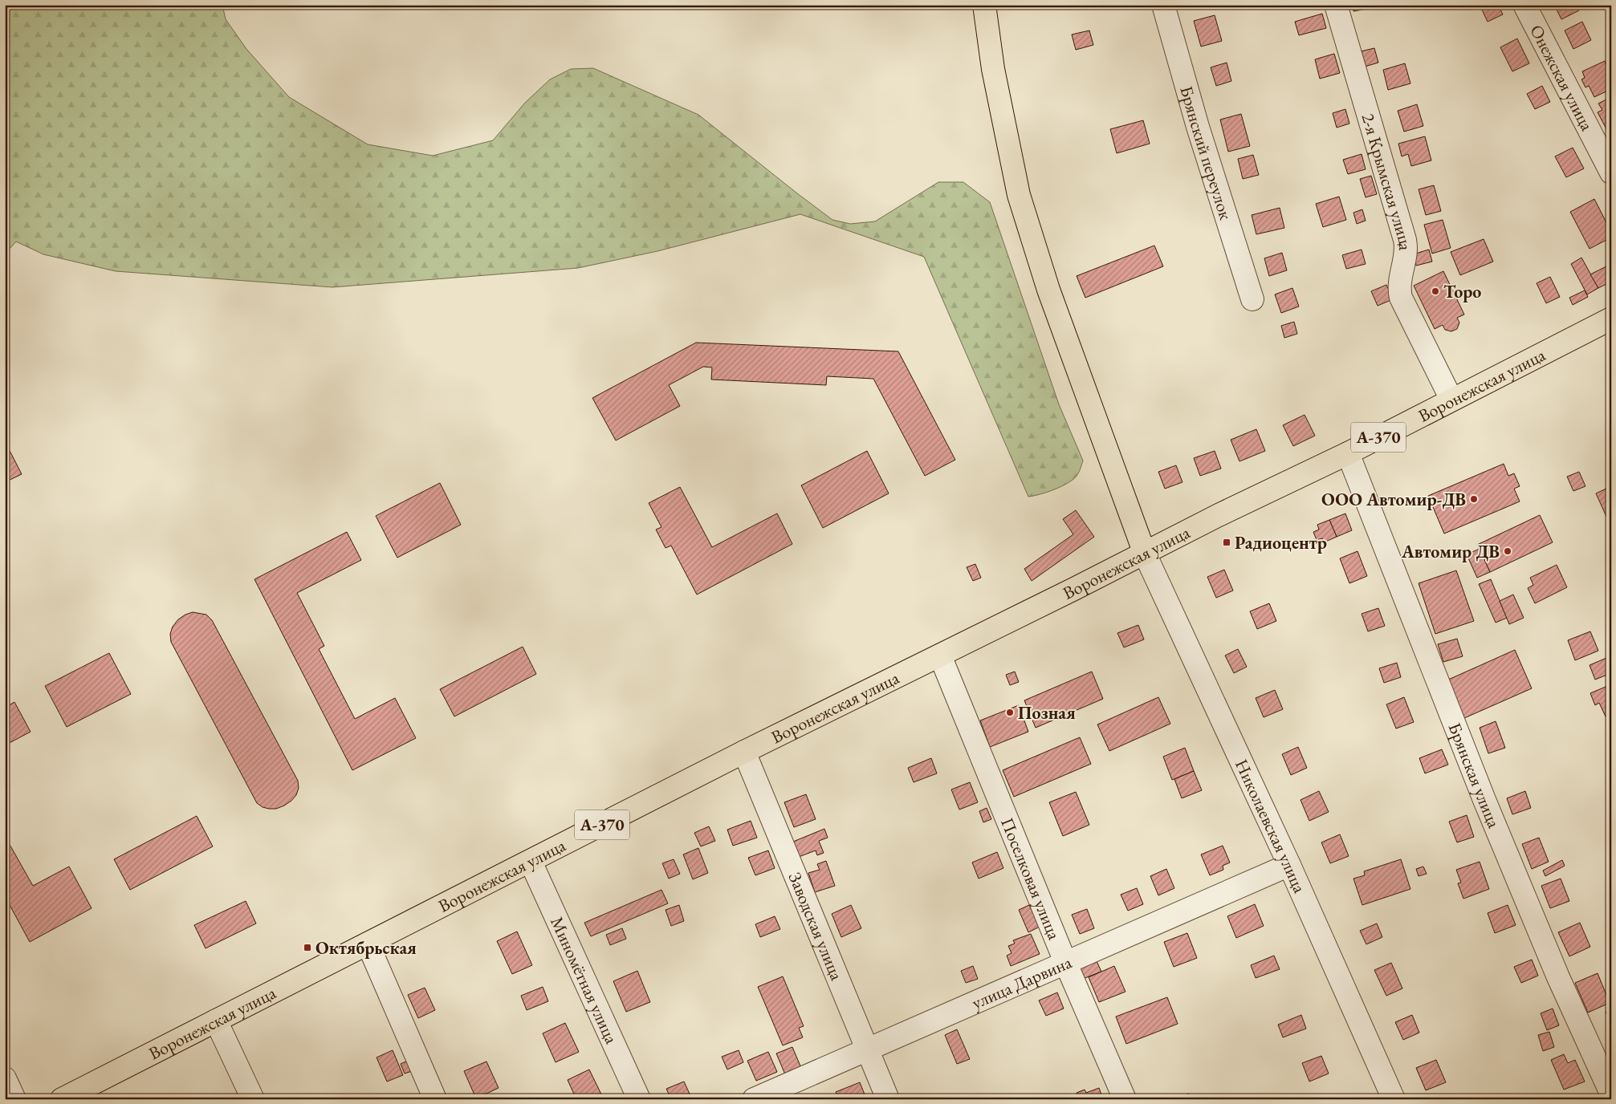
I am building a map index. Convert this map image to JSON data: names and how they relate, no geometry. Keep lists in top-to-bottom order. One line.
{"streets":{"main road":["Воронежская улица","А-370"],"street":["Онежская улица","Брянский переулок","2-я Крымская улица","Брянская улица","Николаевская улица","Поселковая улица","Заводская улица","Миномётная улица","улица Дарвина"]},"crossings":[["2-я Крымская улица","Воронежская улица"],["Воронежская улица","Брянская улица"],["Воронежская улица","Николаевская улица"],["Воронежская улица","Поселковая улица"],["Воронежская улица","Заводская улица"],["Воронежская улица","Миномётная улица"],["Николаевская улица","улица Дарвина"],["Поселковая улица","улица Дарвина"],["Заводская улица","улица Дарвина"]],"places":{"other":["Торо","ООО Автомир-ДВ","Автомир ДВ","Позная"],"transit":["Радиоцентр","Октябрьская"]}}
